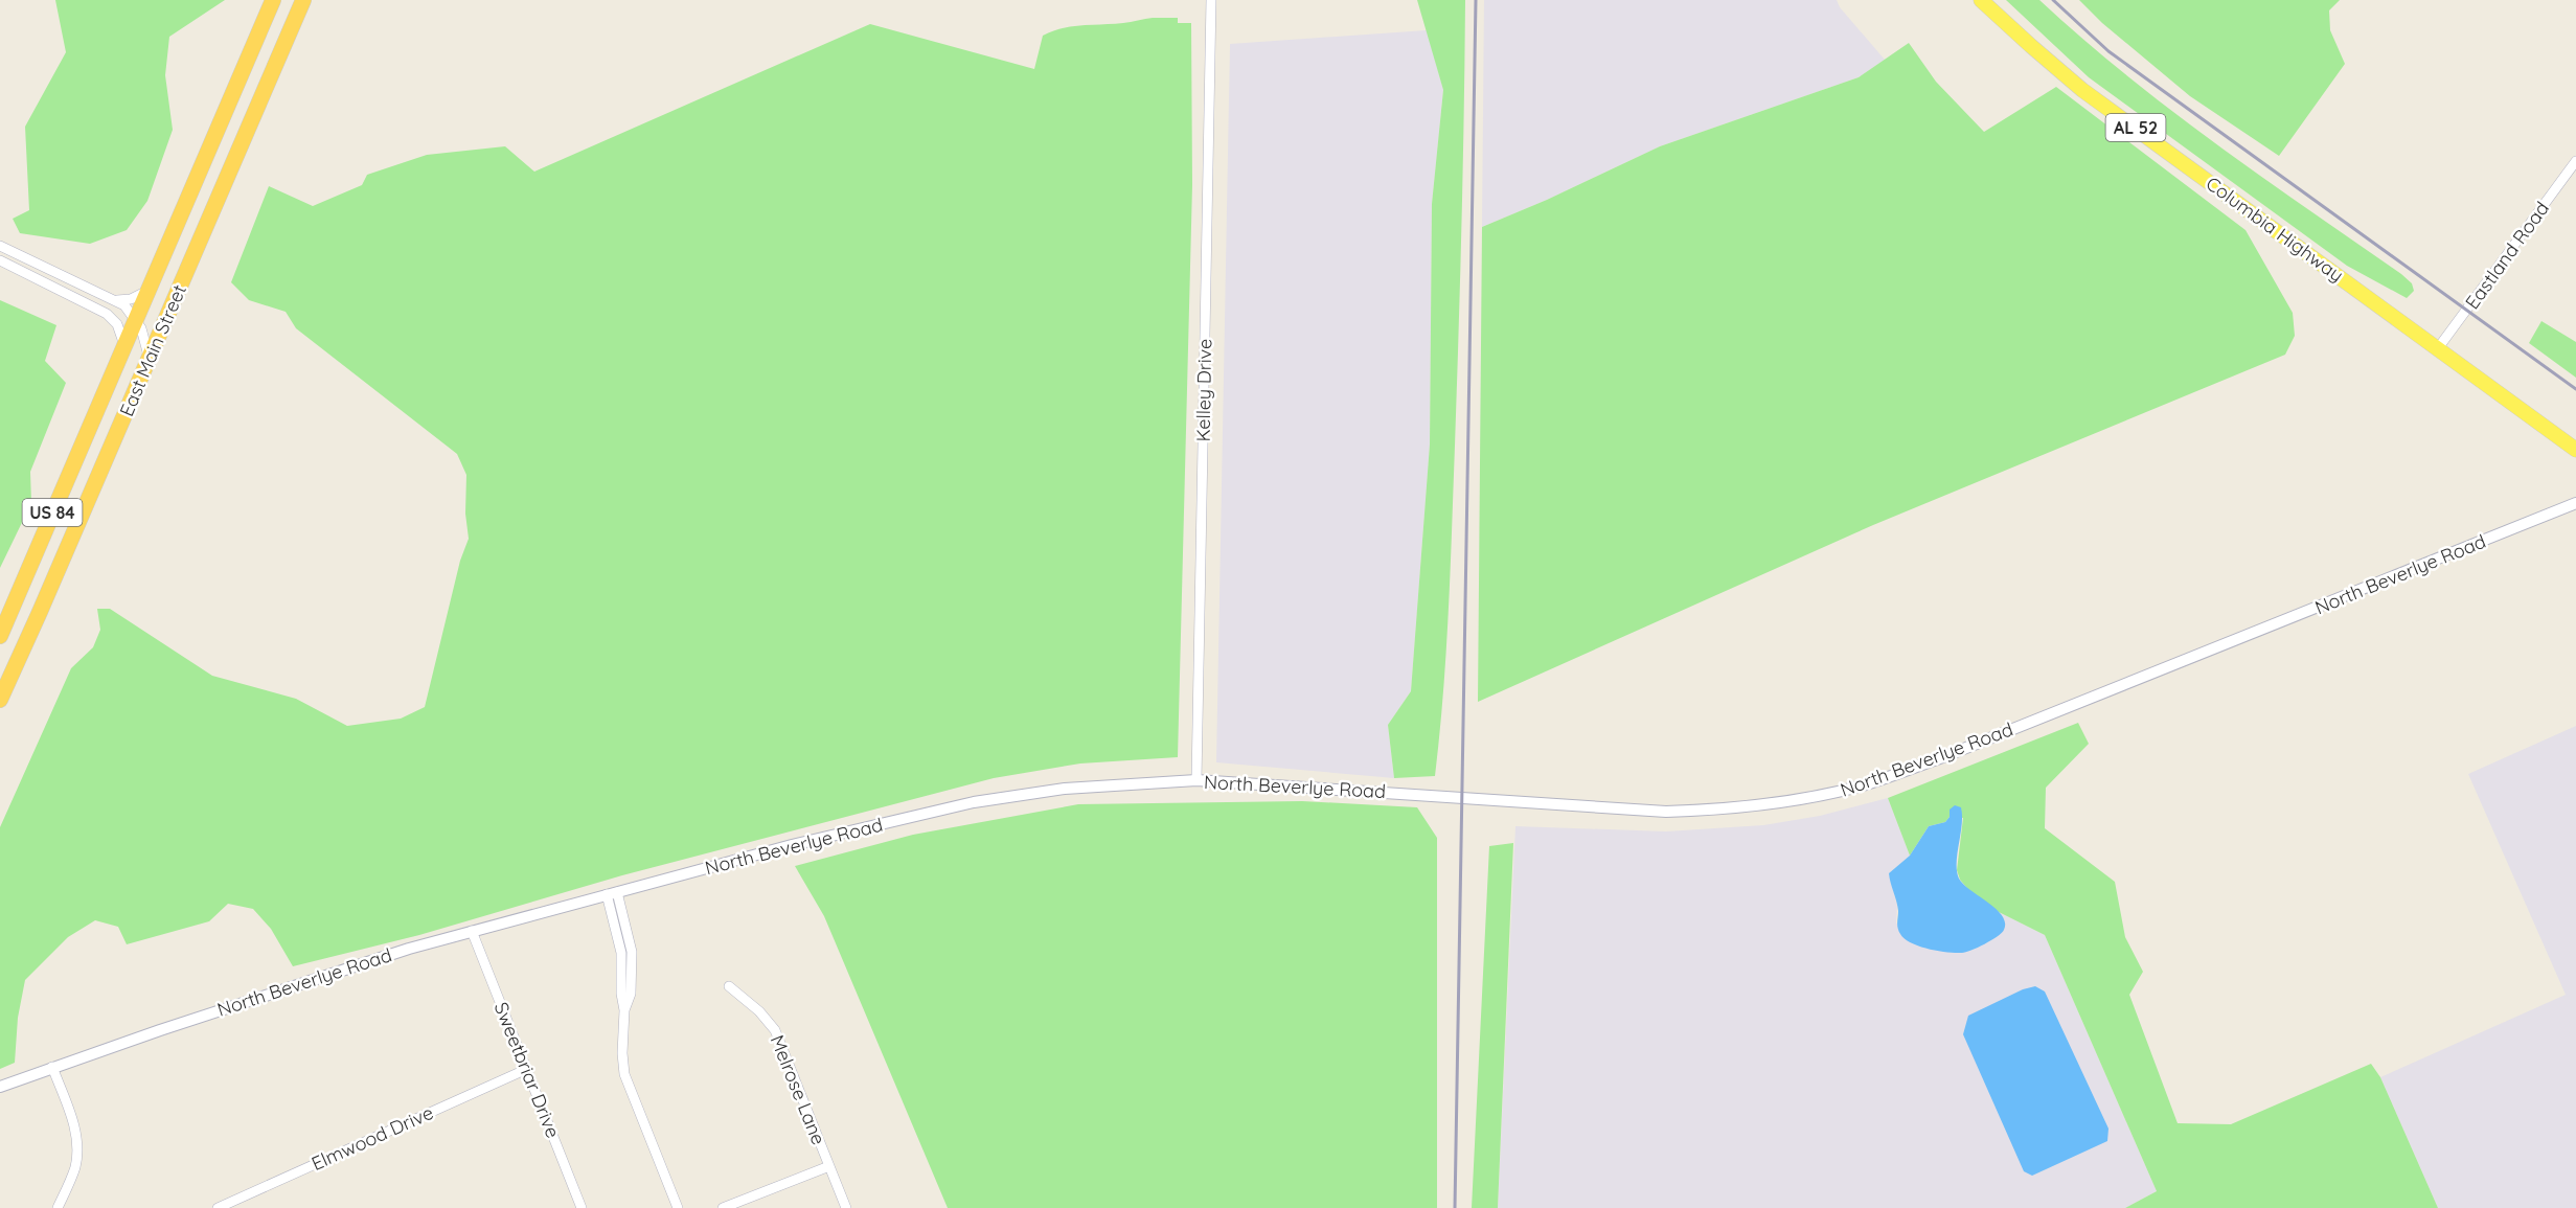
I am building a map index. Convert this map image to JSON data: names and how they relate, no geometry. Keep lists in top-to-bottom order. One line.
{"streets":{"highway":["East Main Street","US 84"],"main road":["AL 52","Columbia Highway"],"street":["Eastland Road","Kelley Drive","North Beverlye Road","Sweetbriar Drive","Melrose Lane","Elmwood Drive"]},"crossings":[["Columbia Highway","Eastland Road"],["Kelley Drive","North Beverlye Road"],["North Beverlye Road","Sweetbriar Drive"],["Sweetbriar Drive","Elmwood Drive"]]}
